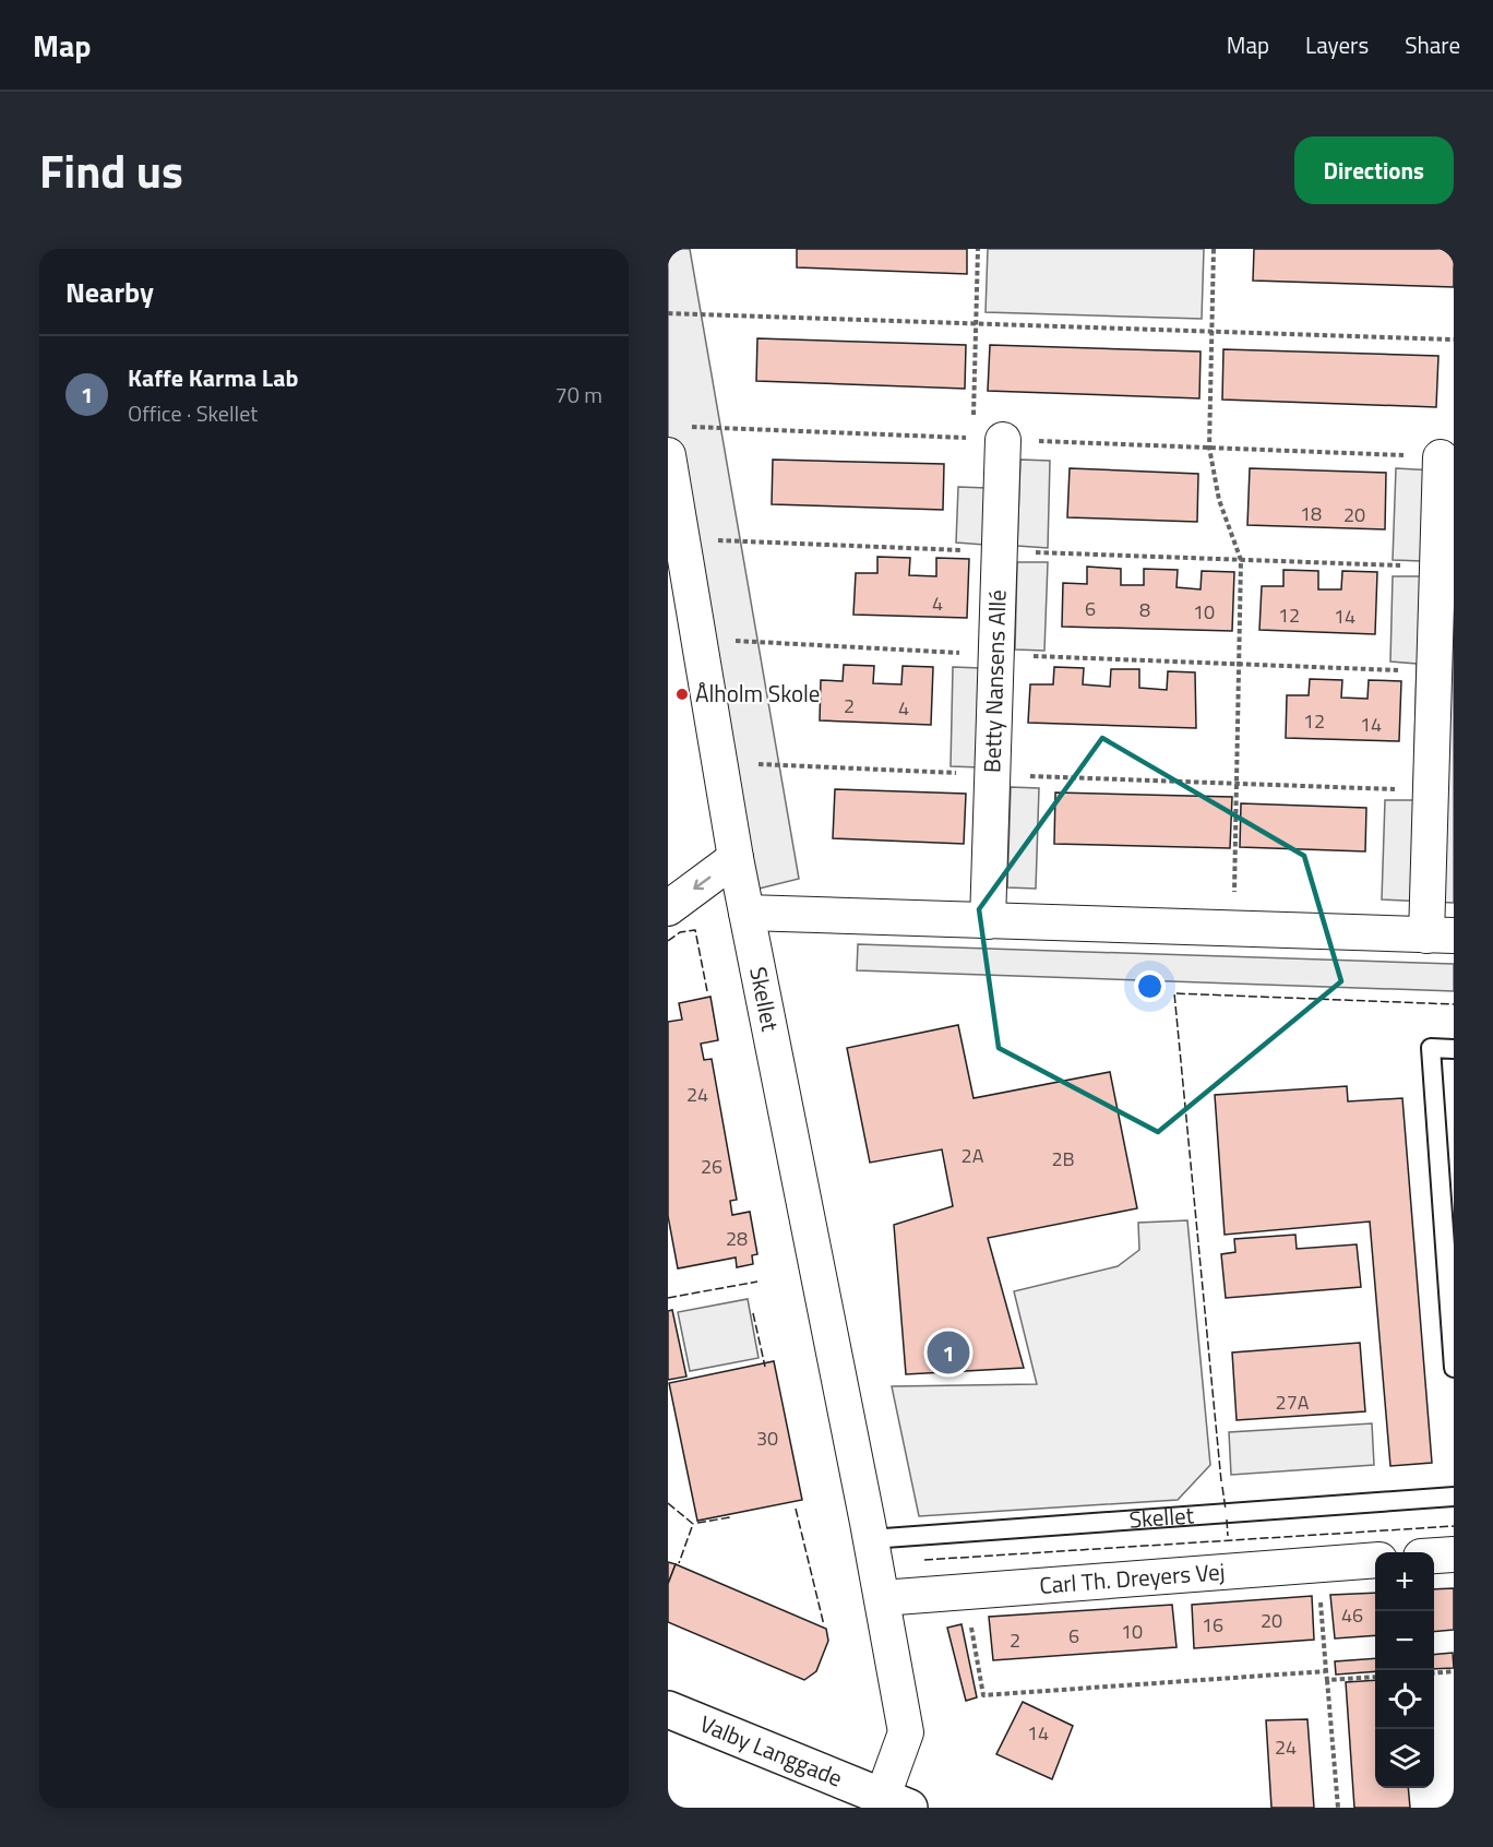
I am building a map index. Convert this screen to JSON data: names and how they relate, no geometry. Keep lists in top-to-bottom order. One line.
{"streets":{"street":["Betty Nansens Allé","Skellet","Carl Th. Dreyers Vej","Valby Langgade"]},"crossings":[["Skellet","Carl Th. Dreyers Vej"],["Skellet","Valby Langgade"]],"places":["Ålholm Skole"],"house_numbers":["18","20","4","6","8","10","12","14","2","4","12","14","24","2A","2B","26","28","27A","30","46","20","16","10","6","2","14","24"],"page":{"header":"Map","nav":["Map","Layers","Share"],"title":"Find us","buttons":"Directions","heading":"Nearby","list":[{"mark":"1","name":"Kaffe Karma Lab","note":"Office · Skellet","value":"70 m"}],"pins":"1","map_buttons":["+","−"]}}
